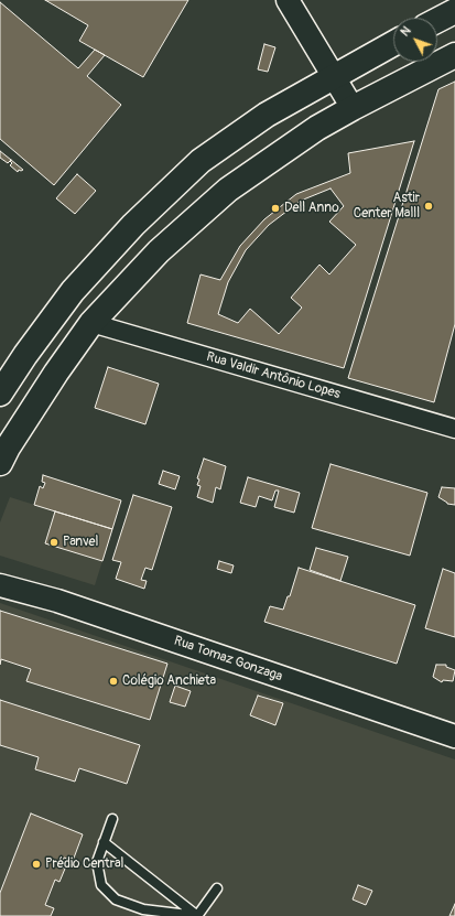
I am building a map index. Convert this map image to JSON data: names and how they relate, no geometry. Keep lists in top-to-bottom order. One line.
{"streets":{"street":["Rua Valdir Antônio Lopes","Rua Tomaz Gonzaga"]},"places":["Astir Center Malll","Dell Anno","Panvel","Colégio Anchieta","Prédio Central"],"north":"top left"}
